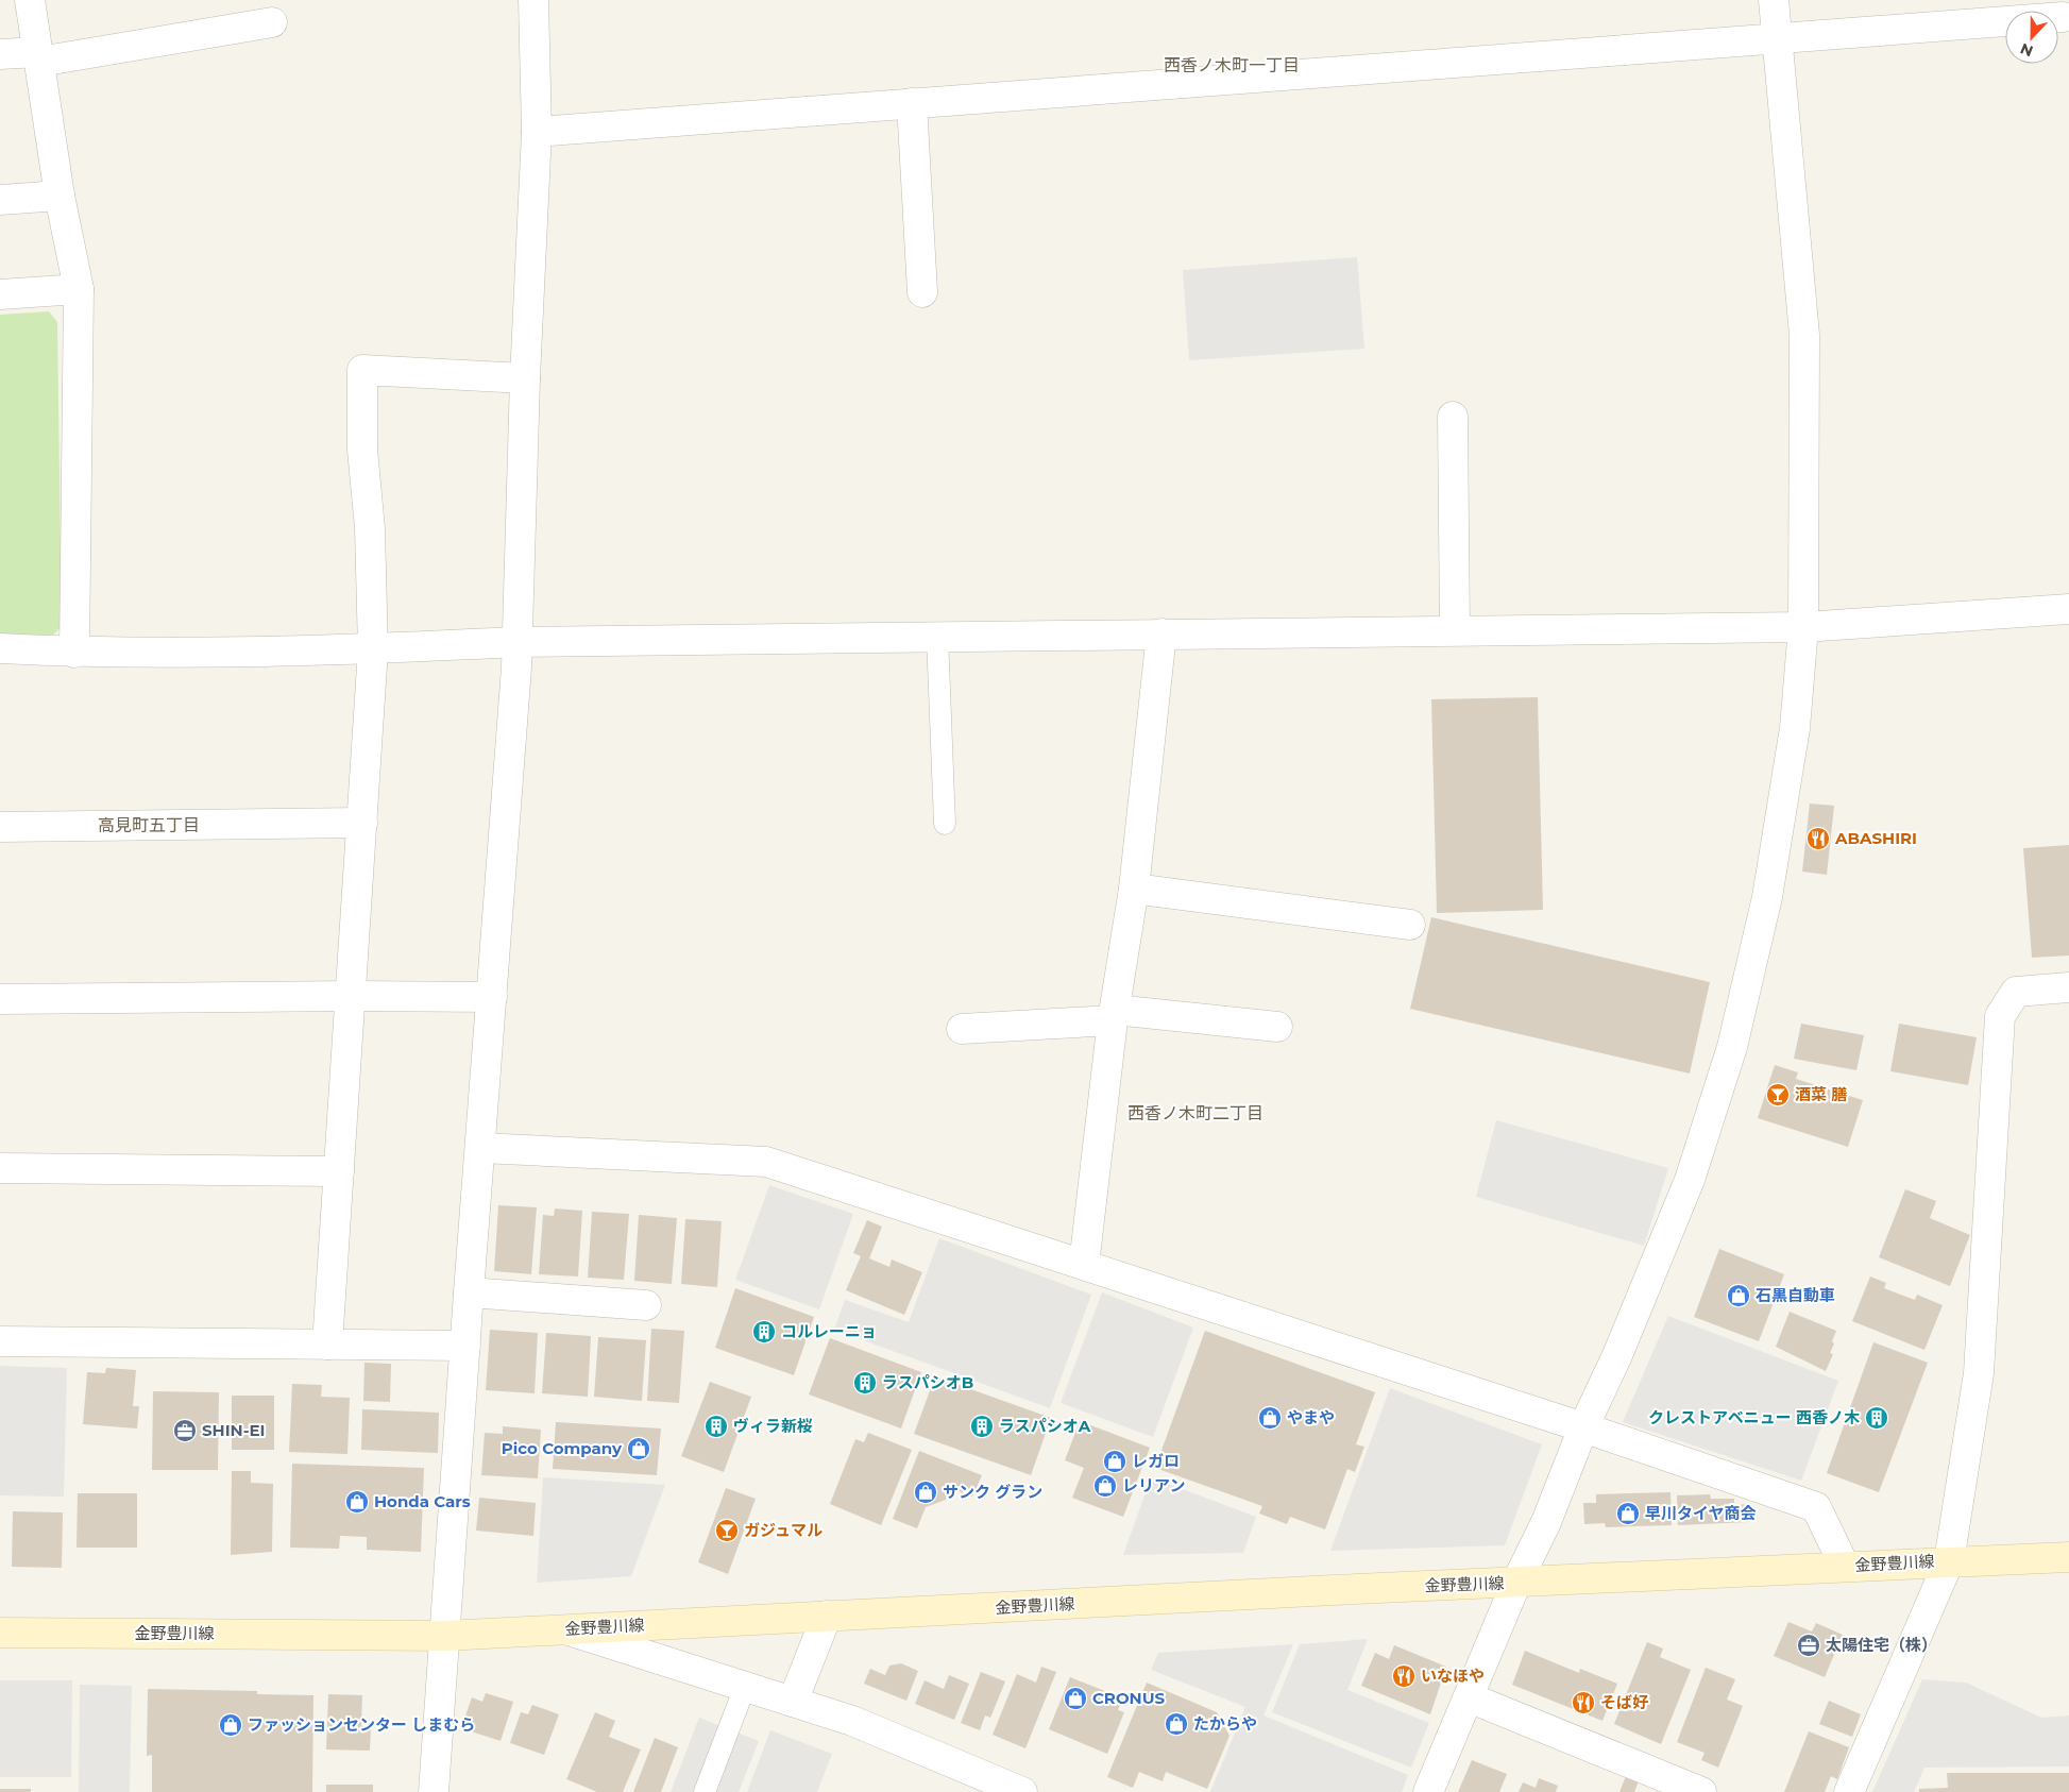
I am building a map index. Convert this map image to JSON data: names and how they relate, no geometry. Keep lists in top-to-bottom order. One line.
{"streets":{"main road":["金野豊川線"]},"districts":["西香ノ木町一丁目","高見町五丁目","西香ノ木町二丁目"],"places":{"restaurant":["ABASHIRI","いなほや","そば好"],"bar":["酒菜 膳","ガジュマル"],"shop":["石黒自動車","やまや","Pico Company","レガロ","レリアン","サンク グラン","Honda Cars","早川タイヤ商会","CRONUS","たからや","ファッションセンター しまむら"],"building":["コルレーニョ","ラスパシオB","クレストアベニュー 西香ノ木","ヴィラ新桜","ラスパシオA"],"office":["SHIN-EI","太陽住宅（株）"]},"north":"bottom"}
